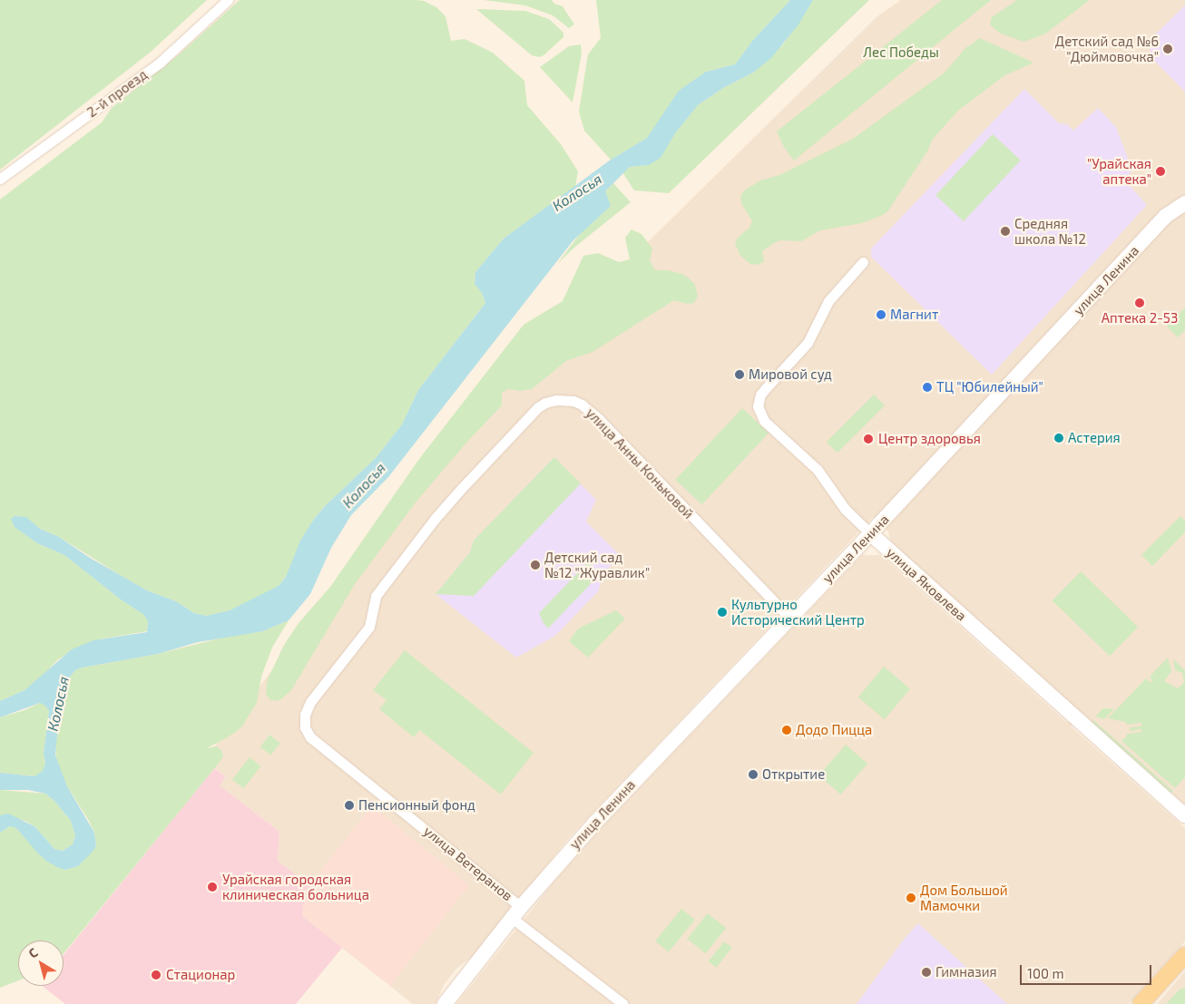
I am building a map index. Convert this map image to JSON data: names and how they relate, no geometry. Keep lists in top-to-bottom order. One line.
{"streets":{"main road":["улица Ленина","улица Яковлева"],"street":["2-й проезд","улица Анны Коньковой","улица Ветеранов"]},"crossings":[["улица Ленина","улица Анны Коньковой"],["улица Ленина","улица Яковлева"],["улица Ленина","улица Ветеранов"],["улица Анны Коньковой","улица Ветеранов"]],"water":["Колосья"],"parks":["Лес Победы"],"places":["Детский сад №6 \"Дюймовочка\"","\"Урайская аптека\"","Средняя школа №12","Аптека 2-53","Магнит","Мировой суд","ТЦ \"Юбилейный\"","Астерия","Центр здоровья","Детский сад №12 \"Журавлик\"","Культурно Исторический Центр","Додо Пицца","Открытие","Пенсионный фонд","Урайская городская клиническая больница","Дом Большой Мамочки","Гимназия","Стационар"],"scale_bar":"100 m","north":"top left"}
